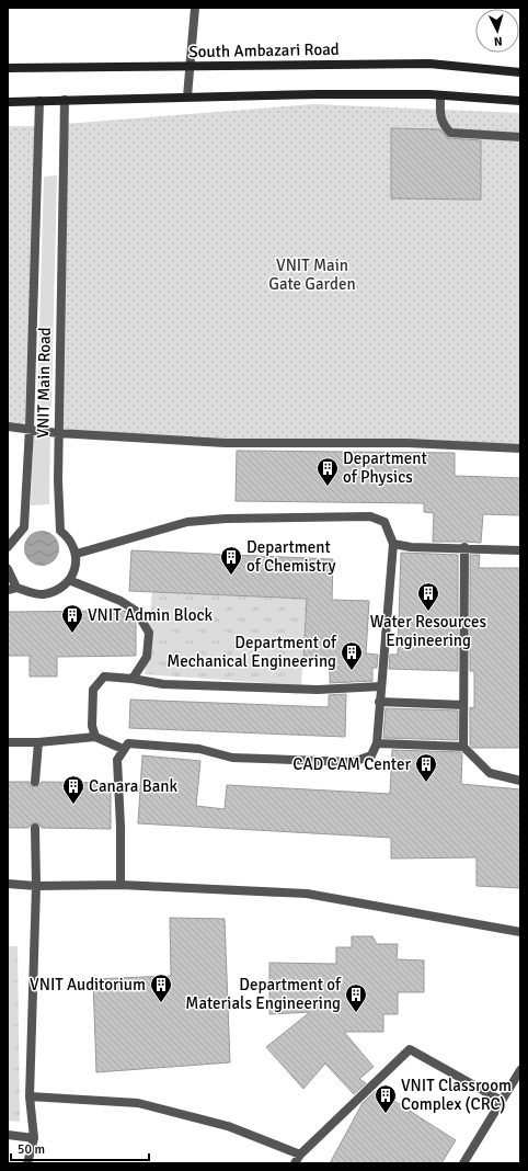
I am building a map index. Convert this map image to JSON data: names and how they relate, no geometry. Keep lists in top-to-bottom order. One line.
{"streets":{"main road":["South Ambazari Road"],"street":["VNIT Main Road"]},"parks":["VNIT Main Gate Garden"],"places":{"building":["Department of Physics","Department of Chemistry","Water Resources Engineering","VNIT Admin Block","Department of Mechanical Engineering","CAD CAM Center","Canara Bank","VNIT Auditorium","Department of Materials Engineering","VNIT Classroom Complex (CRC)"]},"scale_bar":"50 m","north":"bottom"}
